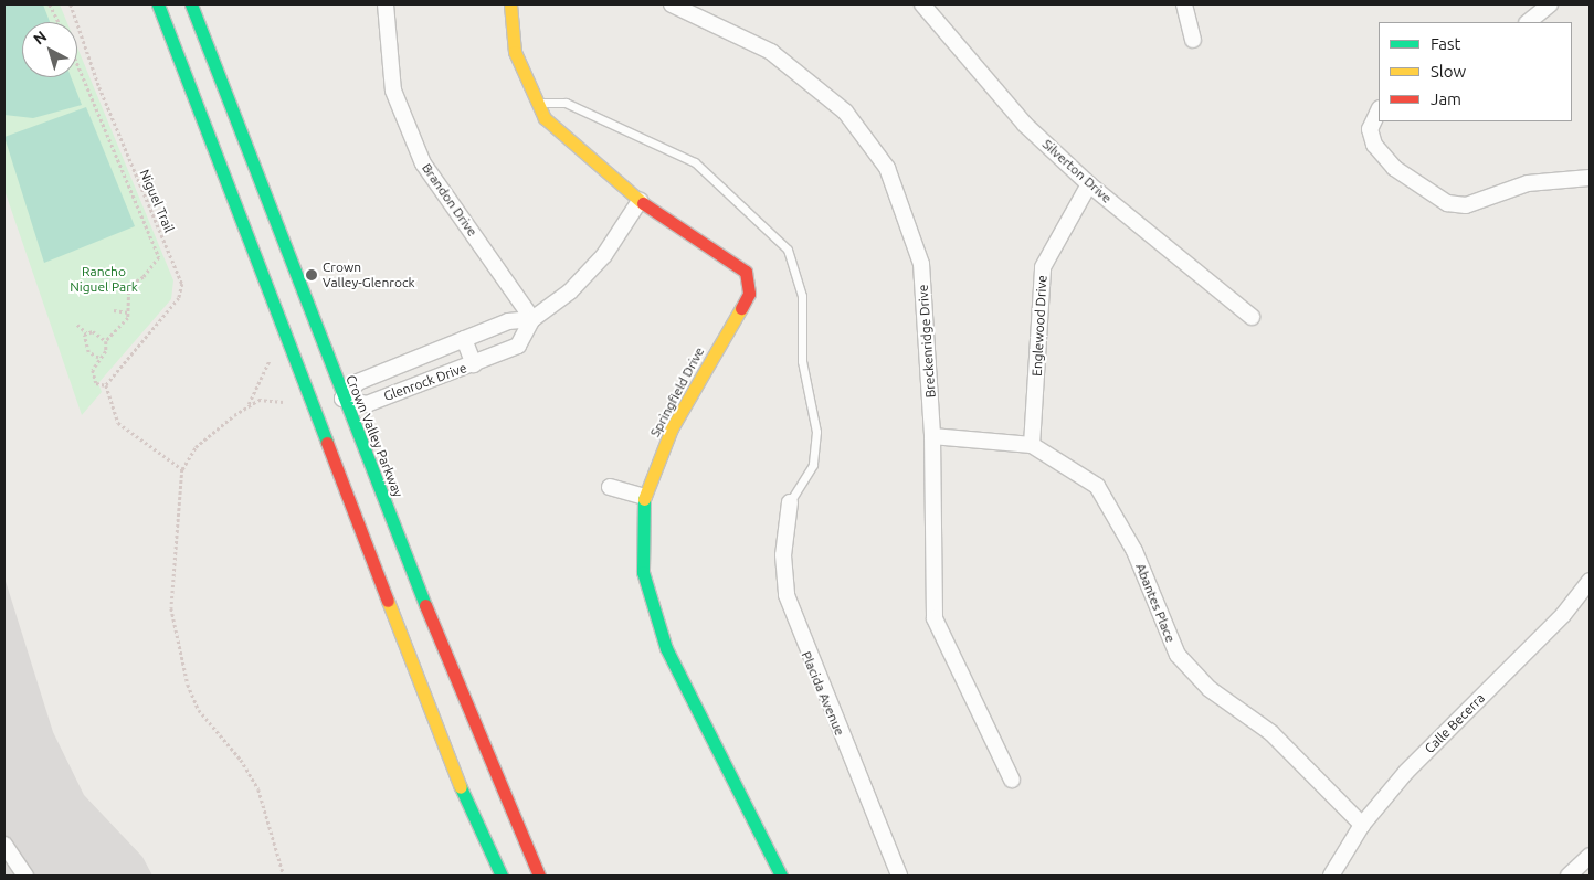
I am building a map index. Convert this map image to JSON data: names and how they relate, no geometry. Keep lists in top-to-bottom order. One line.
{"streets":{"main road":["Springfield Drive","Crown Valley Parkway"],"street":["Silverton Drive","Brandon Drive","Englewood Drive","Breckenridge Drive","Glenrock Drive","Abantes Place","Placida Avenue","Calle Becerra"],"path":["Niguel Trail"]},"crossings":[["Silverton Drive","Englewood Drive"],["Brandon Drive","Glenrock Drive"],["Englewood Drive","Abantes Place"],["Breckenridge Drive","Abantes Place"],["Glenrock Drive","Springfield Drive"],["Glenrock Drive","Crown Valley Parkway"],["Abantes Place","Calle Becerra"]],"parks":["Rancho Niguel Park"],"places":["Crown Valley-Glenrock"],"legend":["Fast","Slow","Jam"],"north":"top left"}
